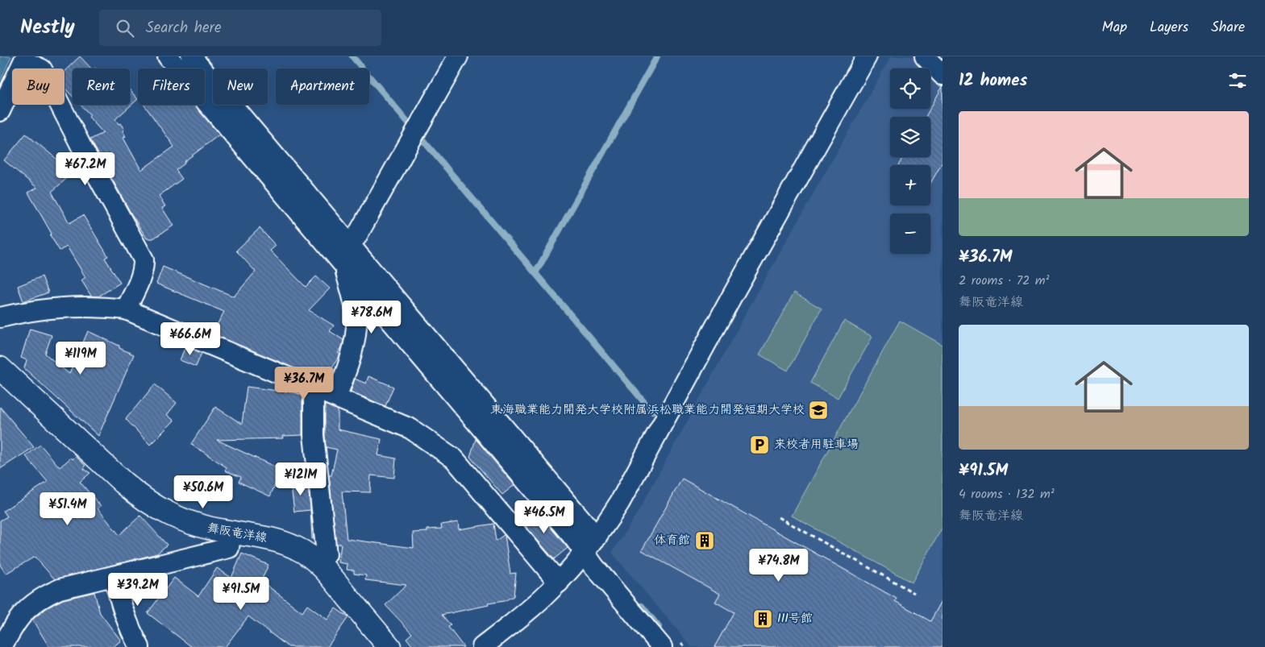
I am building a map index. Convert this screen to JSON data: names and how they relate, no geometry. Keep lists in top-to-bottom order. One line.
{"streets":{"main road":["舞阪竜洋線"]},"places":{"school or university":["東海職業能力開発大学校附属浜松職業能力開発短期大学校"],"parking":["来校者用駐車場"],"building":["体育館","III号館"]},"page":{"header":"Nestly","search":"Search here","nav":["Map","Layers","Share"],"heading":"12 homes","map_buttons":["+","−"],"chip":["Buy","Rent","Filters","New","Apartment"],"list":[{"name":"¥36.7M","note":"2 rooms · 72 m² · 舞阪竜洋線"},{"name":"¥91.5M","note":"4 rooms · 132 m² · 舞阪竜洋線"}],"price":["¥67.2M","¥78.6M","¥66.6M","¥119M","¥36.7M","¥121M","¥50.6M","¥51.4M","¥46.5M","¥74.8M","¥39.2M","¥91.5M"]}}
